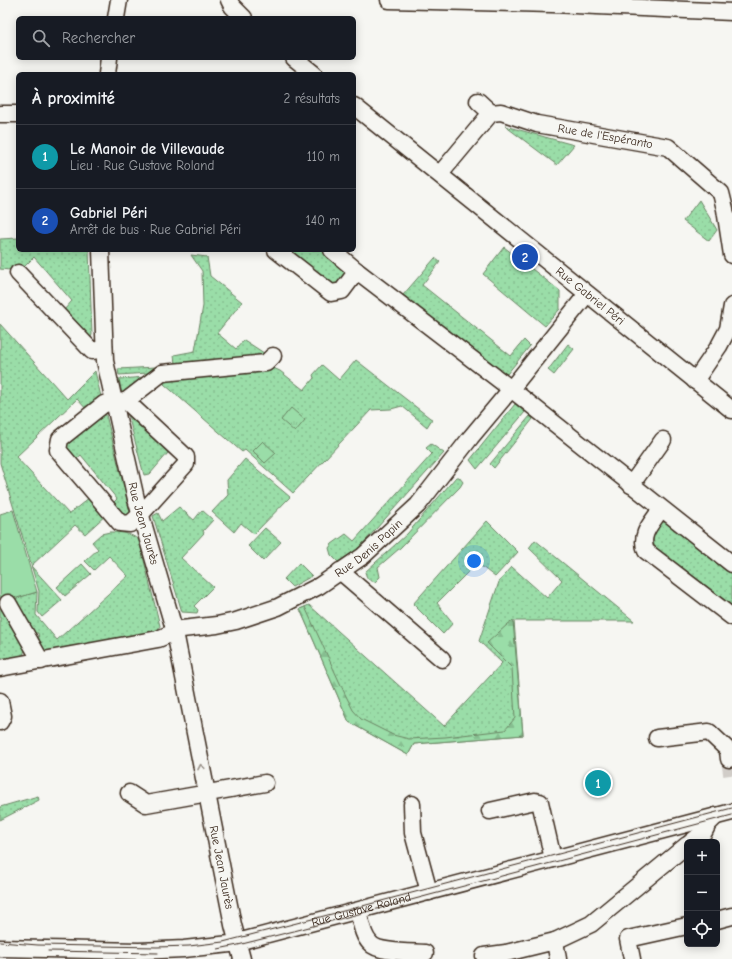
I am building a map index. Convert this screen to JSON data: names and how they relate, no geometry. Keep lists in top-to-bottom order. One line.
{"streets":{"street":["Rue de l'Espéranto","Rue Gabriel Péri","Rue Jean Jaurès","Rue Denis Papin","Rue Gustave Roland"]},"crossings":[["Rue Gabriel Péri","Rue Denis Papin"],["Rue Jean Jaurès","Rue Denis Papin"],["Rue Jean Jaurès","Rue Gustave Roland"]],"page":{"search":"Rechercher","heading":["À proximité","2 résultats"],"list":[{"mark":"1","name":"Le Manoir de Villevaude","note":"Lieu · Rue Gustave Roland","value":"110 m"},{"mark":"2","name":"Gabriel Péri","note":"Arrêt de bus · Rue Gabriel Péri","value":"140 m"}],"pins":["2","1"],"map_buttons":["+","−"]}}
